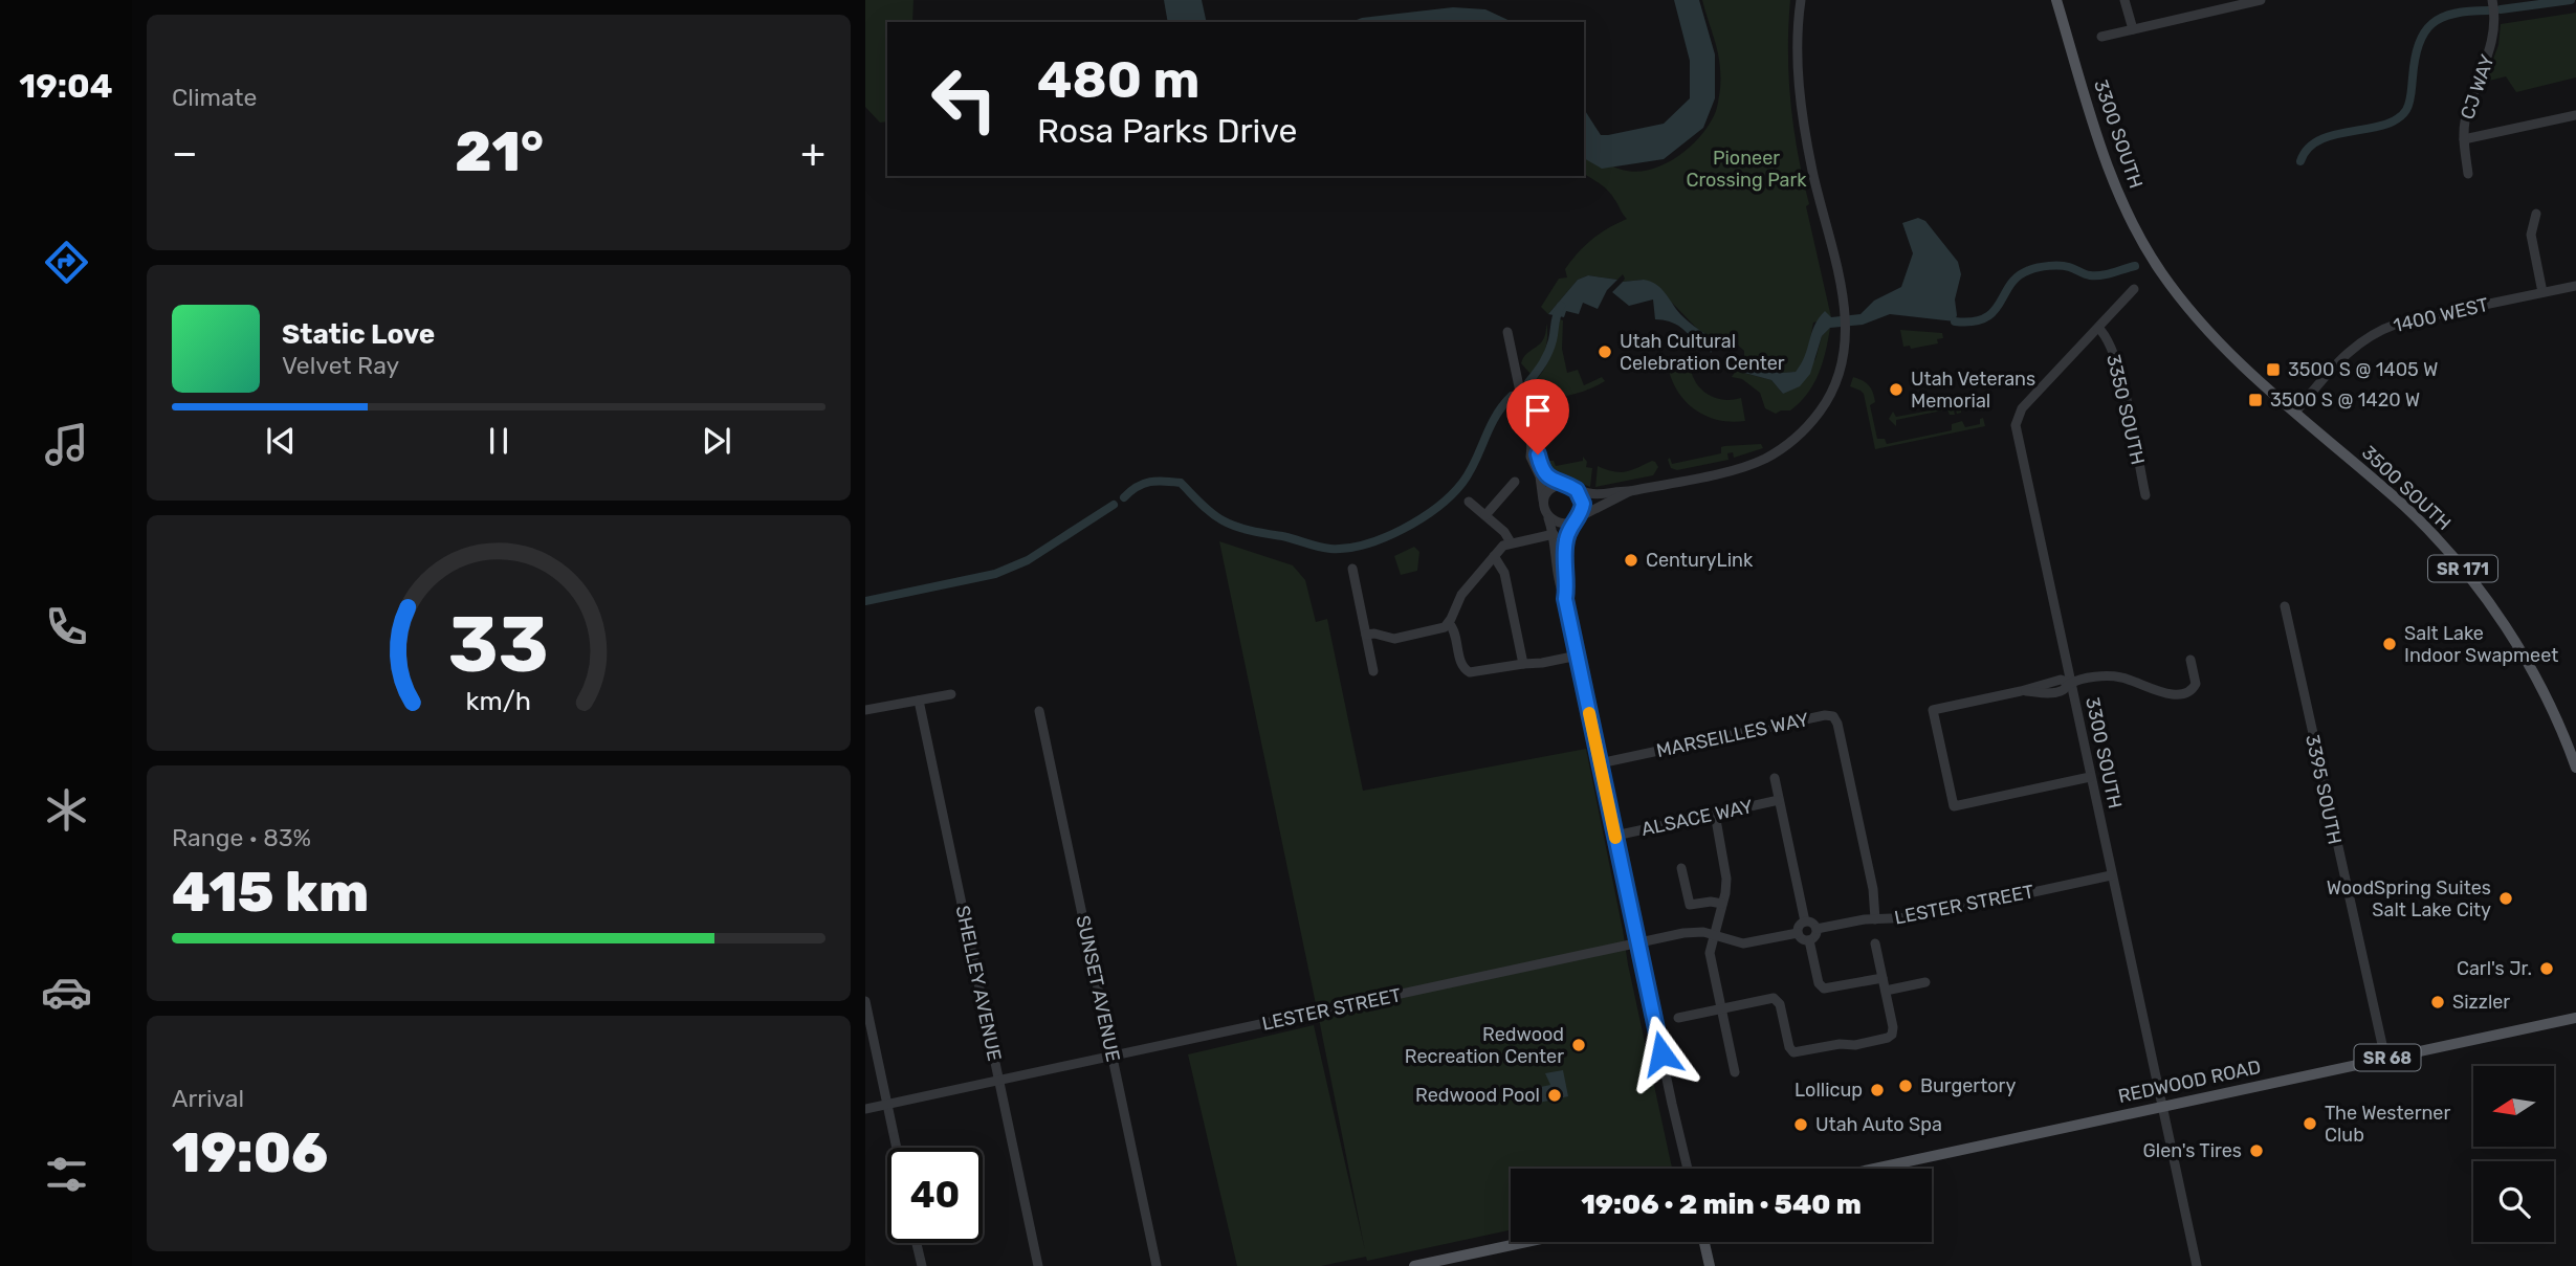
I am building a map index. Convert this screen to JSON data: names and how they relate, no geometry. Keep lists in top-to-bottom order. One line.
{"streets":{"main road":["3300 SOUTH","3500 SOUTH","SR 171","SR 68","REDWOOD ROAD"],"street":["CJ WAY","1400 WEST","3350 SOUTH","MARSEILLES WAY","3395 SOUTH","ALSACE WAY","LESTER STREET","SHELLEY AVENUE","SUNSET AVENUE"]},"crossings":[["3300 SOUTH","3350 SOUTH"],["3300 SOUTH","3500 SOUTH"],["3300 SOUTH","LESTER STREET"],["3300 SOUTH","REDWOOD ROAD"],["1400 WEST","3500 SOUTH"],["MARSEILLES WAY","LESTER STREET"],["3395 SOUTH","REDWOOD ROAD"],["ALSACE WAY","LESTER STREET"],["LESTER STREET","SHELLEY AVENUE"],["LESTER STREET","SUNSET AVENUE"]],"parks":["Pioneer Crossing Park"],"places":{"other":["Utah Cultural Celebration Center","Utah Veterans Memorial","CenturyLink","Salt Lake Indoor Swapmeet","WoodSpring Suites Salt Lake City","Carl's Jr.","Sizzler","Redwood Recreation Center","Burgertory","Lollicup","Redwood Pool","The Westerner Club","Utah Auto Spa","Glen's Tires"],"transit":["3500 S @ 1405 W","3500 S @ 1420 W"]},"north":"left","page":{"tabs":"19:04","tile":["Climate",["Range · 83%","415 km"],["Arrival","19:06"]],"turn":["480 m","Rosa Parks Drive"],"heat":["−","21°","+"],"song":["Static Love","Velvet Ray"],"limit":"40","trip":"19:06 · 2 min · 540 m","gauge":["33","km/h"]}}
